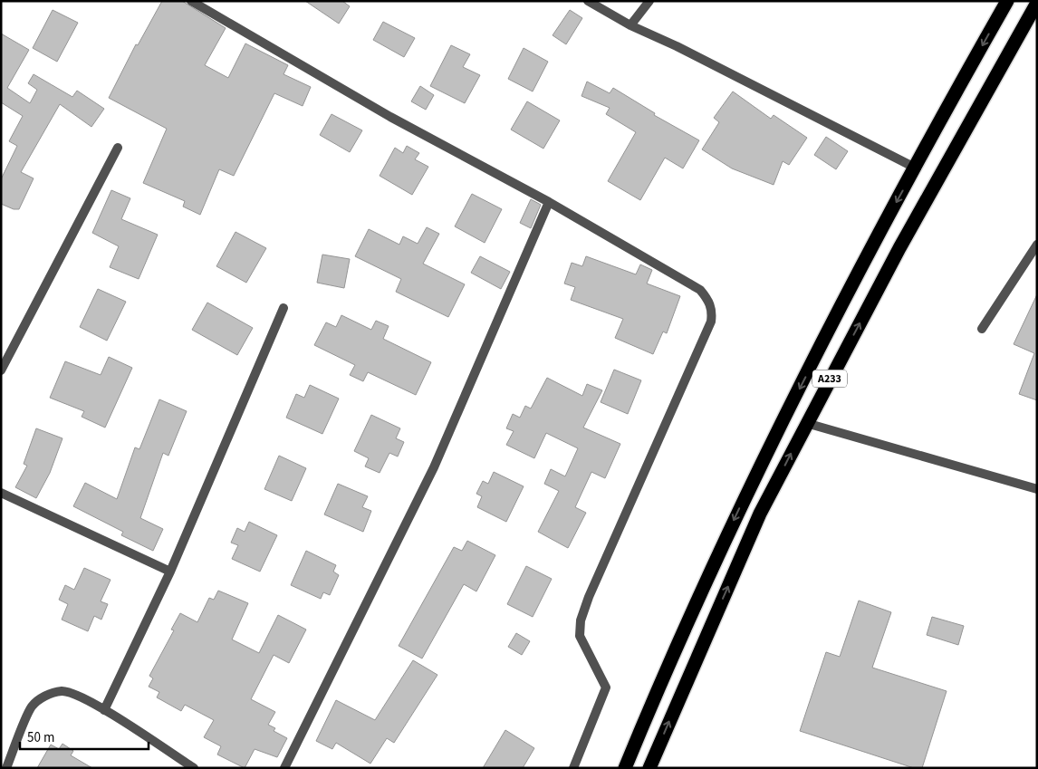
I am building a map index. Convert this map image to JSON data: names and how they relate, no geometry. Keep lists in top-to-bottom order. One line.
{"streets":{"highway":["A233"]},"scale_bar":"50 m"}
